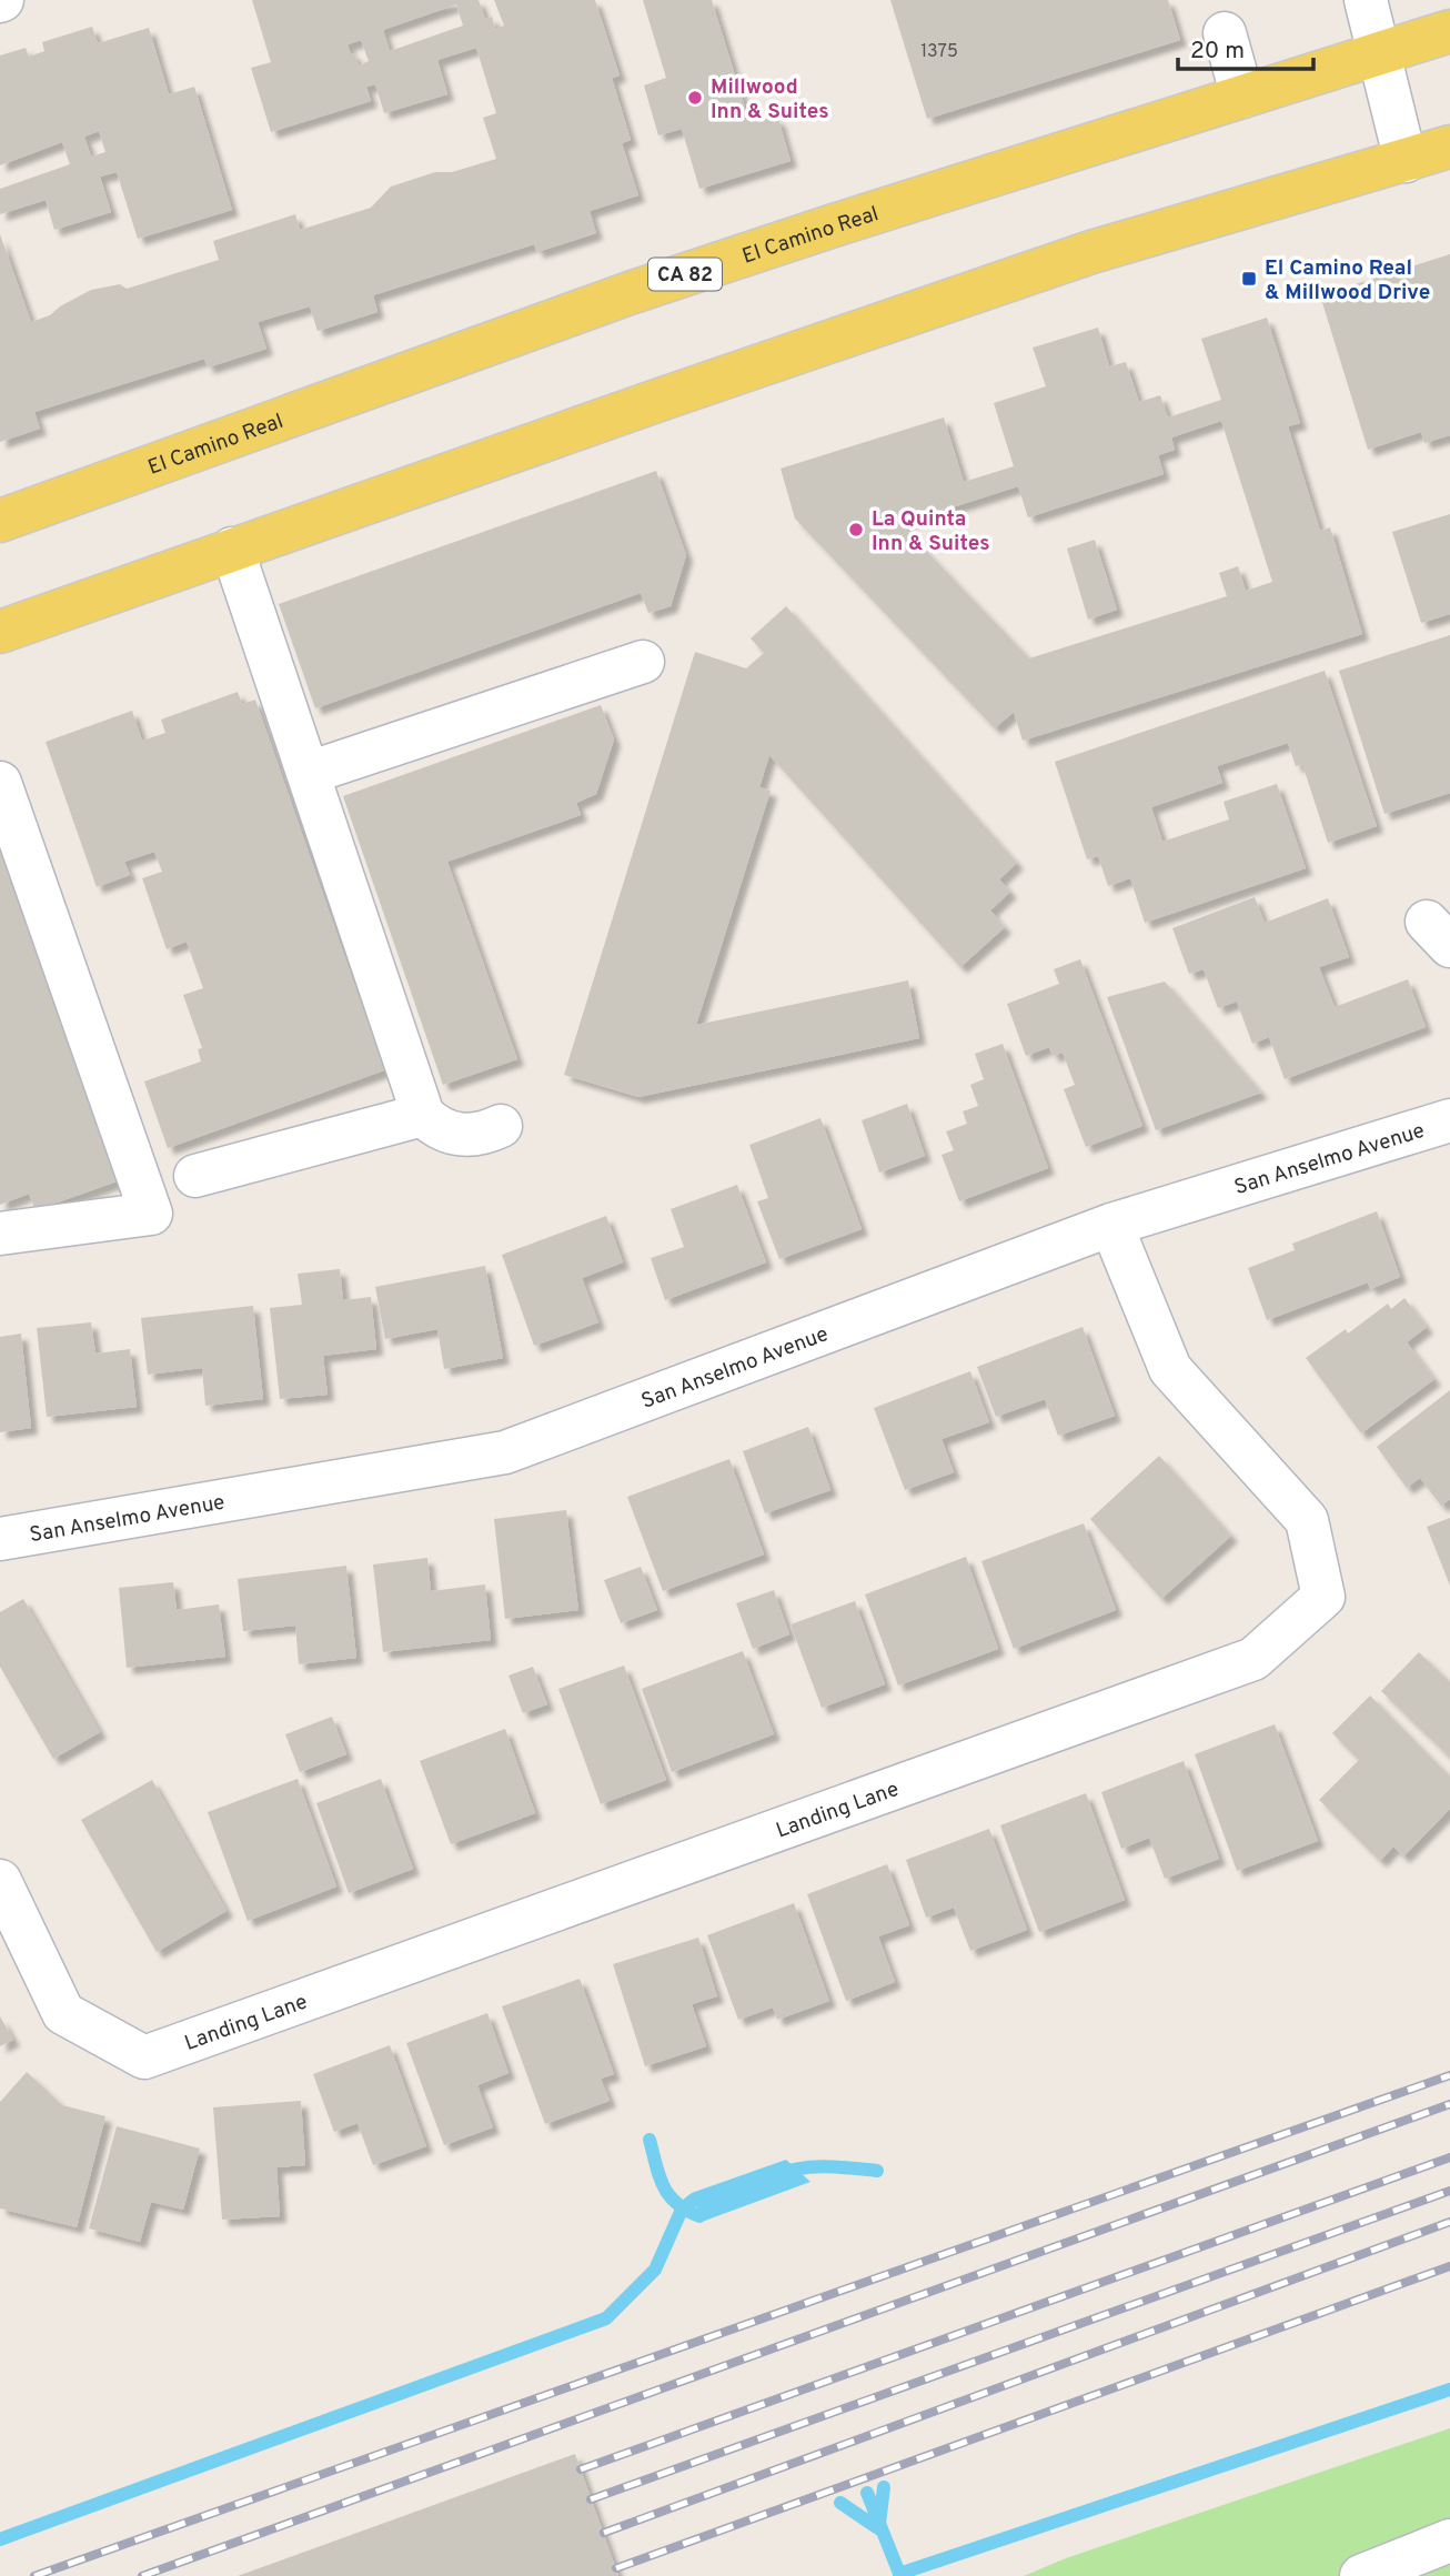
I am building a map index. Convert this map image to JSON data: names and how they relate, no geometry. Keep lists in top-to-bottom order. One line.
{"streets":{"main road":["El Camino Real","CA 82"],"street":["San Anselmo Avenue","Landing Lane"]},"crossings":[["San Anselmo Avenue","Landing Lane"]],"places":{"other":["Millwood Inn & Suites","La Quinta Inn & Suites"],"transit":["El Camino Real & Millwood Drive"]},"house_numbers":["1375"],"scale_bar":"20 m"}
